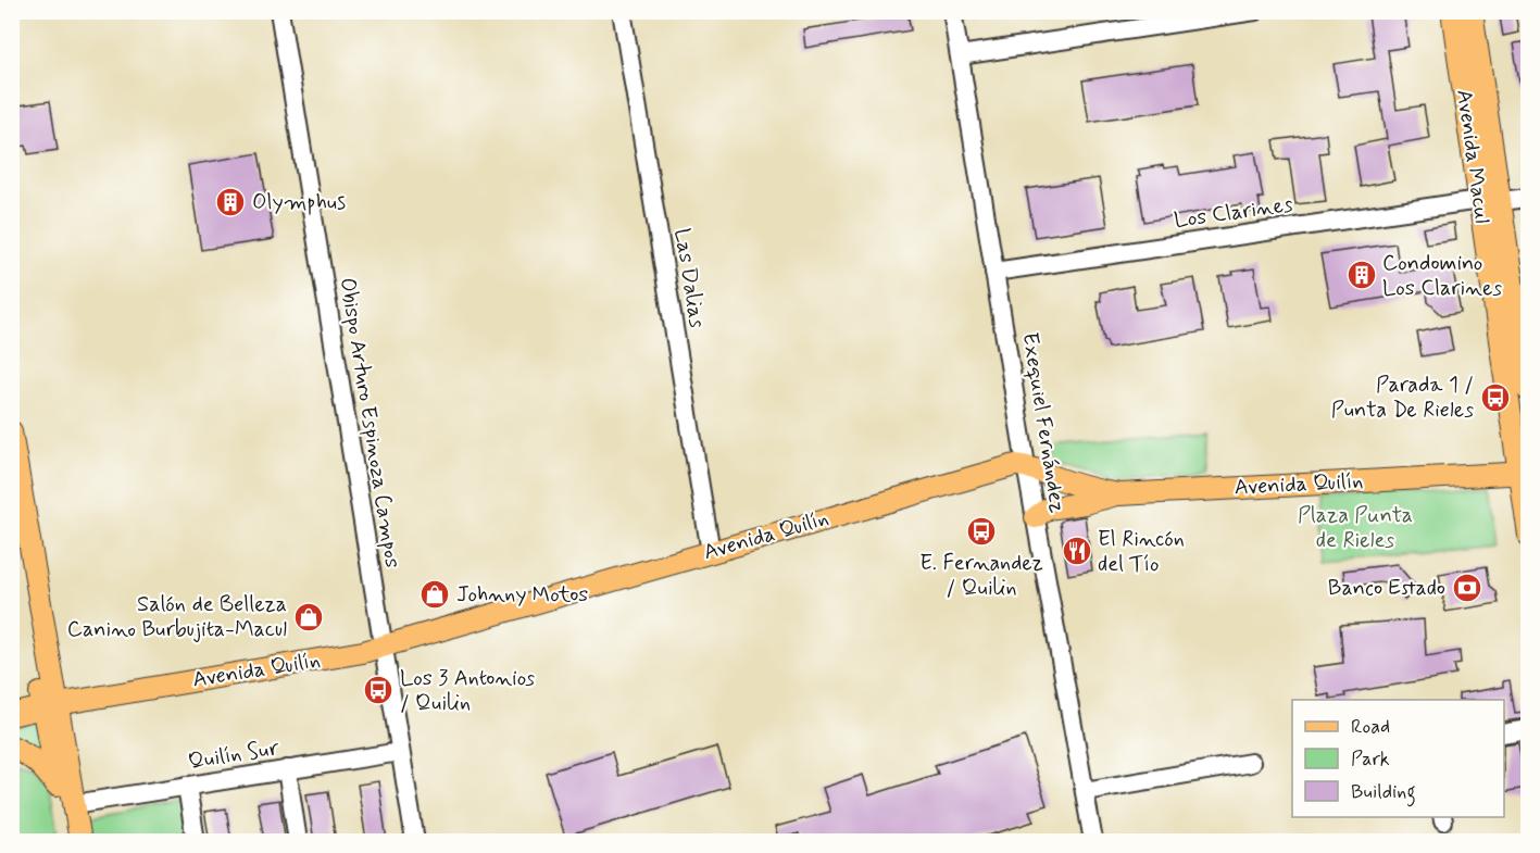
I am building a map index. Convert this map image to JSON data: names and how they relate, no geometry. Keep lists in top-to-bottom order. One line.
{"streets":{"main road":["Avenida Macul","Avenida Quilín"],"street":["Los Clarines","Las Dalias","Obispo Arturo Espinoza Campos","Exequiel Fernández","Quilín Sur"]},"crossings":[["Avenida Macul","Los Clarines"],["Avenida Macul","Avenida Quilín"],["Los Clarines","Exequiel Fernández"],["Las Dalias","Avenida Quilín"],["Obispo Arturo Espinoza Campos","Avenida Quilín"],["Obispo Arturo Espinoza Campos","Quilín Sur"],["Exequiel Fernández","Avenida Quilín"]],"parks":["Plaza Punta de Rieles"],"places":{"building":["Olymphus","Condomino Los Clarines"],"bus stop":["Parada 1 / Punta De Rieles","E. Fernandez / Quilin","Los 3 Antonios / Quilin"],"restaurant":["El Rincón del Tío"],"bank":["Banco Estado"],"shop":["Johnny Motos","Salón de Belleza Canino Burbujita-Macul"]},"legend":["Road","Park","Building"]}
